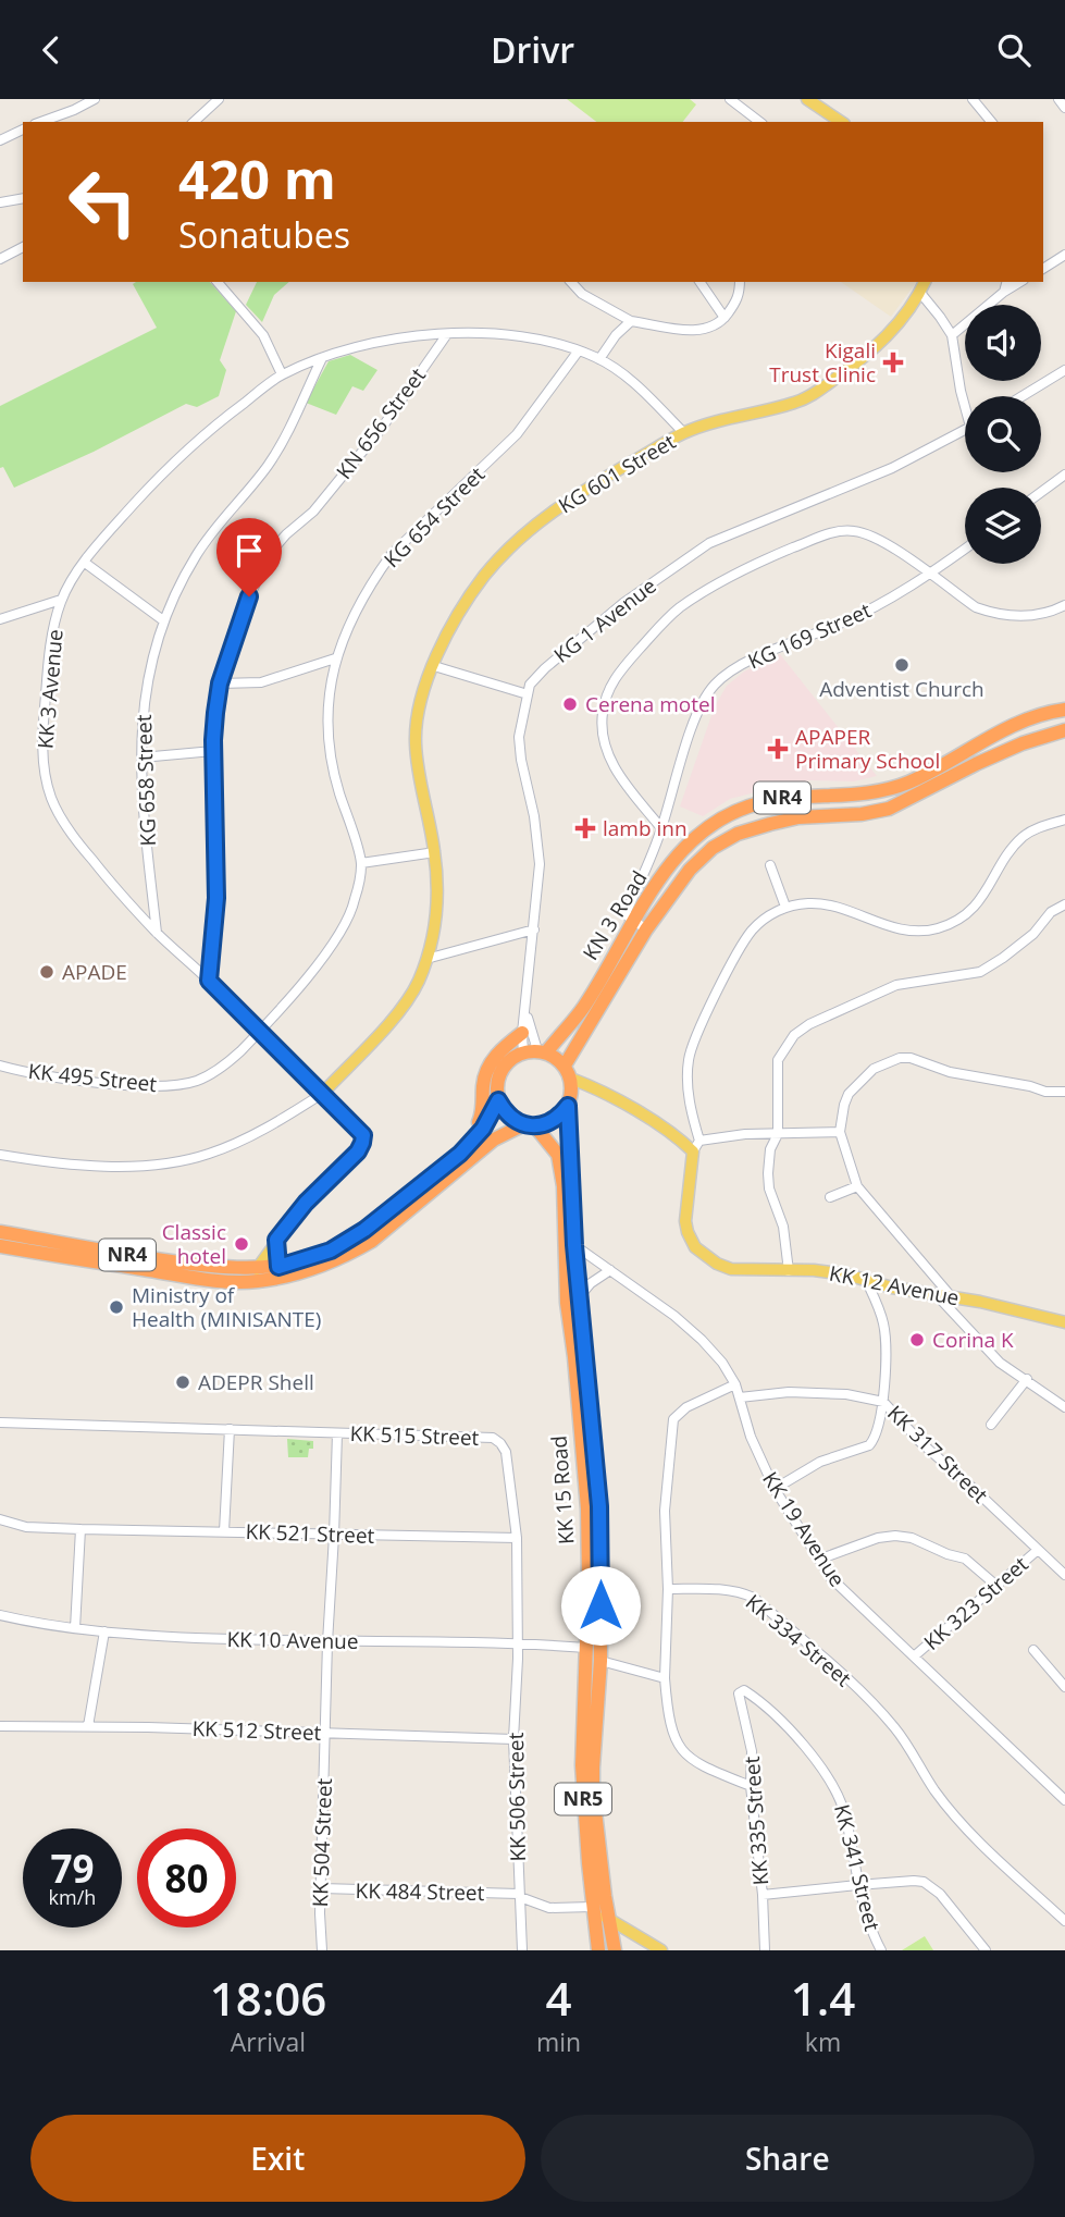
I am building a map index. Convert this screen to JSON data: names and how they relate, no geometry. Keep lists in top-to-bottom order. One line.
{"streets":{"highway":["NR4","KN 3 Road","KK 15 Road","NR5"],"main road":["KG 601 Street","KK 3 Avenue","KK 12 Avenue"],"street":["KN 656 Street","KG 654 Street","KG 1 Avenue","KG 169 Street","KG 658 Street","KK 495 Street","KK 515 Street","KK 317 Street","KK 19 Avenue","KK 521 Street","KK 323 Street","KK 10 Avenue","KK 334 Street","KK 512 Street","KK 506 Street","KK 335 Street","KK 504 Street","KK 341 Street","KK 484 Street"]},"crossings":[["KN 656 Street","KK 3 Avenue"],["KG 601 Street","KK 3 Avenue"],["KG 654 Street","KK 3 Avenue"],["KG 654 Street","KK 495 Street"],["KG 1 Avenue","NR4"],["KG 1 Avenue","KK 15 Road"],["KG 169 Street","KN 3 Road"],["KK 3 Avenue","KG 658 Street"],["KK 3 Avenue","NR4"],["KK 3 Avenue","KK 495 Street"],["NR4","KN 3 Road"],["NR4","KK 15 Road"],["KK 515 Street","KK 521 Street"],["KK 515 Street","KK 504 Street"],["KK 317 Street","KK 19 Avenue"],["KK 317 Street","KK 323 Street"],["KK 15 Road","KK 19 Avenue"],["KK 15 Road","KK 10 Avenue"],["KK 15 Road","KK 484 Street"],["KK 19 Avenue","KK 323 Street"],["KK 521 Street","KK 504 Street"],["KK 10 Avenue","KK 506 Street"],["KK 10 Avenue","KK 504 Street"],["KK 512 Street","KK 506 Street"],["KK 512 Street","KK 504 Street"],["KK 506 Street","KK 484 Street"],["KK 335 Street","KK 341 Street"],["KK 504 Street","KK 484 Street"]],"places":{"health":["Kigali Trust Clinic","APAPER Primary School","lamb inn"],"other":["Adventist Church","Cerena motel","APADE","Classic hotel","Ministry of Health (MINISANTE)","Corina K","ADEPR Shell"]},"page":{"header":"Drivr","turn":["420 m","Sonatubes"],"speed":"79 km/h","limit":"80","eta":["18:06","Arrival","4","min","1.4","km"],"buttons":["Exit","Share"]}}
